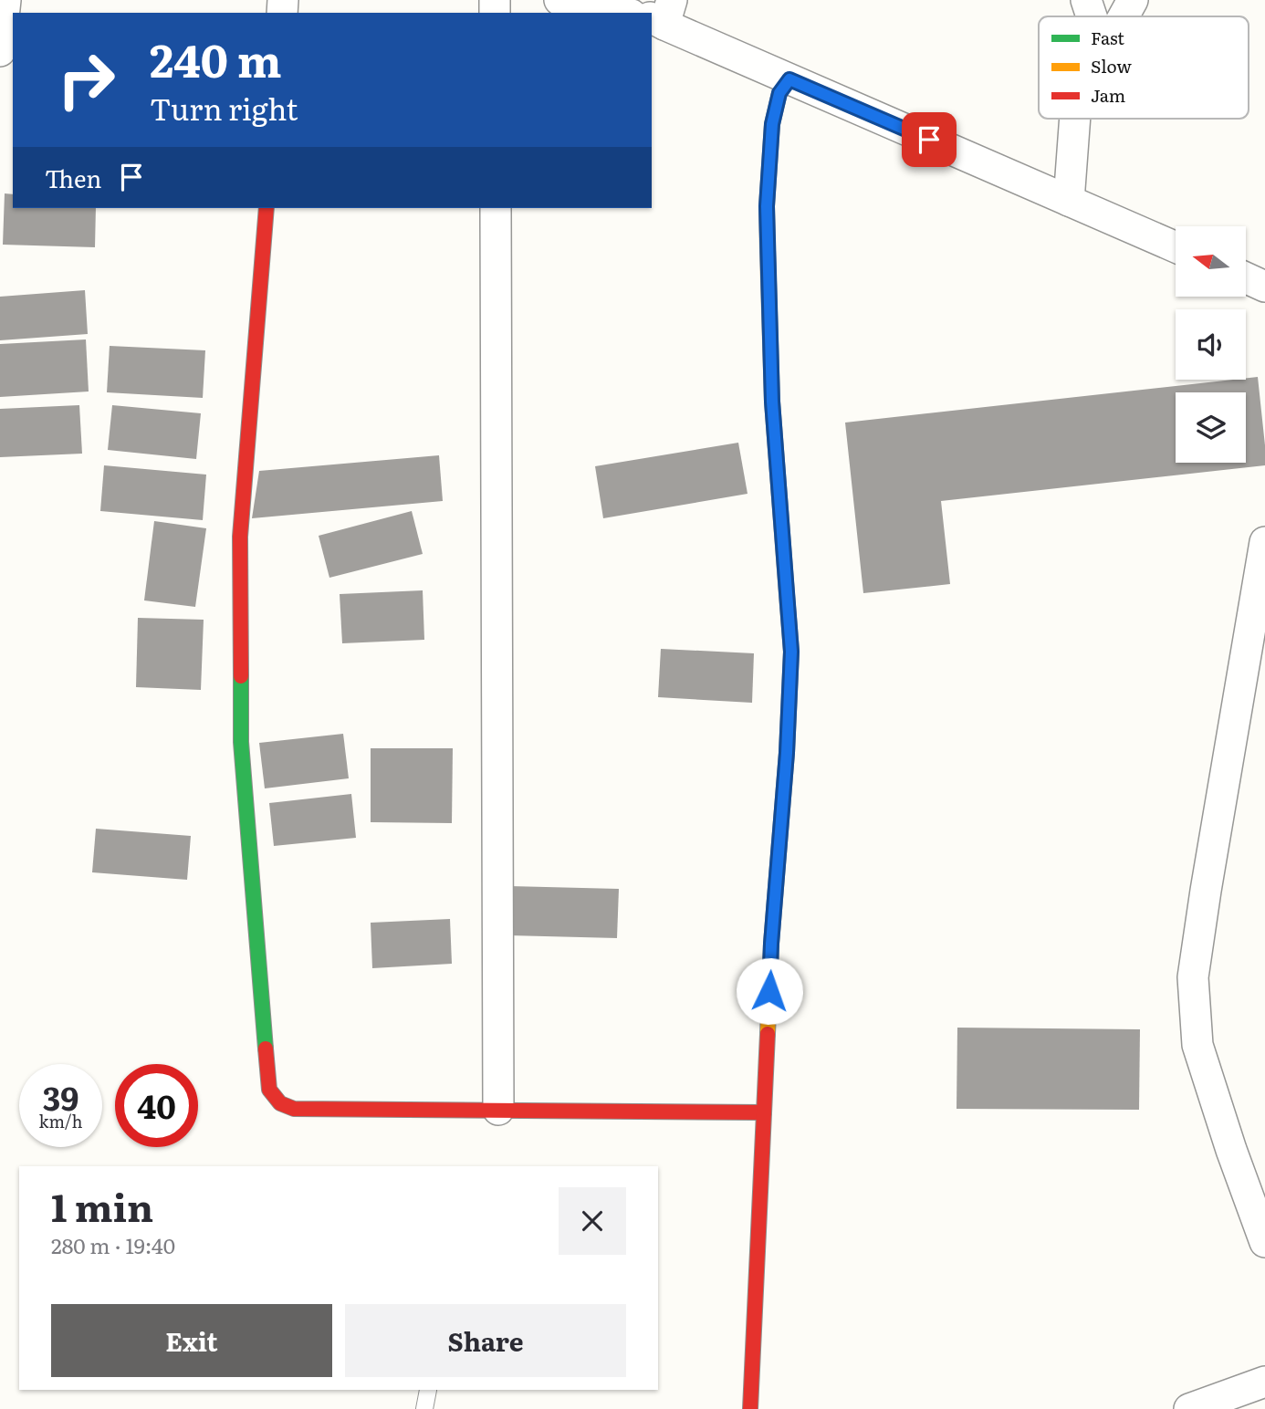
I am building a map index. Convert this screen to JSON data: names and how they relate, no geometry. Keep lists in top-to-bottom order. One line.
{"legend":["Fast","Slow","Jam"],"north":"left","page":{"turn":["240 m","Turn right"],"then":"Then","speed":"39 km/h","limit":"40","heading":["1 min","280 m · 19:40"],"buttons":["Exit","Share"]}}
